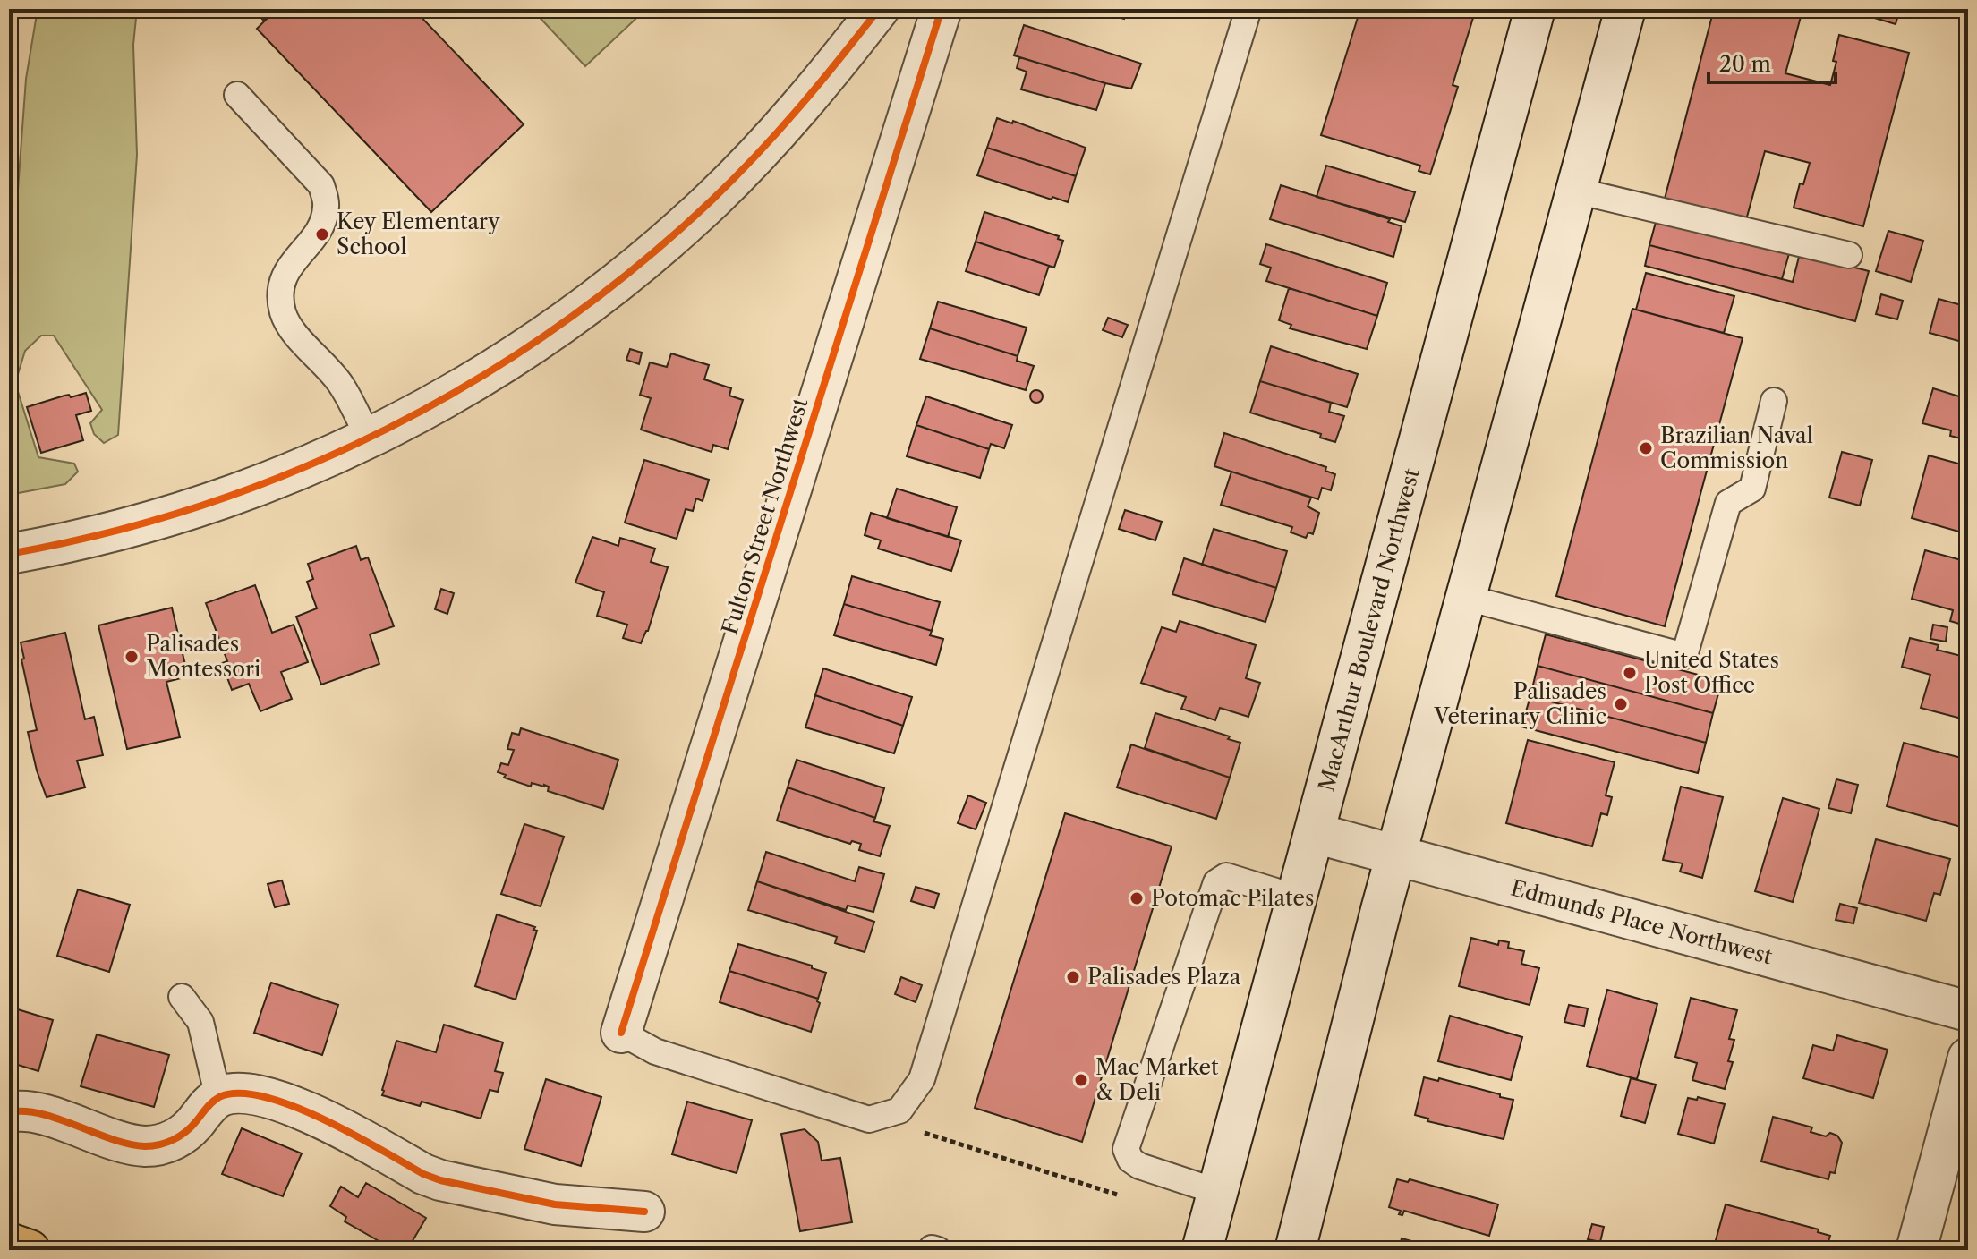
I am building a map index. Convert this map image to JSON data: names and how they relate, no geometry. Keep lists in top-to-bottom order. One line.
{"streets":{"street":["Fulton Street Northwest","MacArthur Boulevard Northwest","Edmunds Place Northwest"]},"crossings":[["MacArthur Boulevard Northwest","Edmunds Place Northwest"]],"places":["Key Elementary School","Brazilian Naval Commission","Palisades Montessori","United States Post Office","Palisades Veterinary Clinic","Potomac Pilates","Palisades Plaza","Mac Market & Deli"],"scale_bar":"20 m"}
